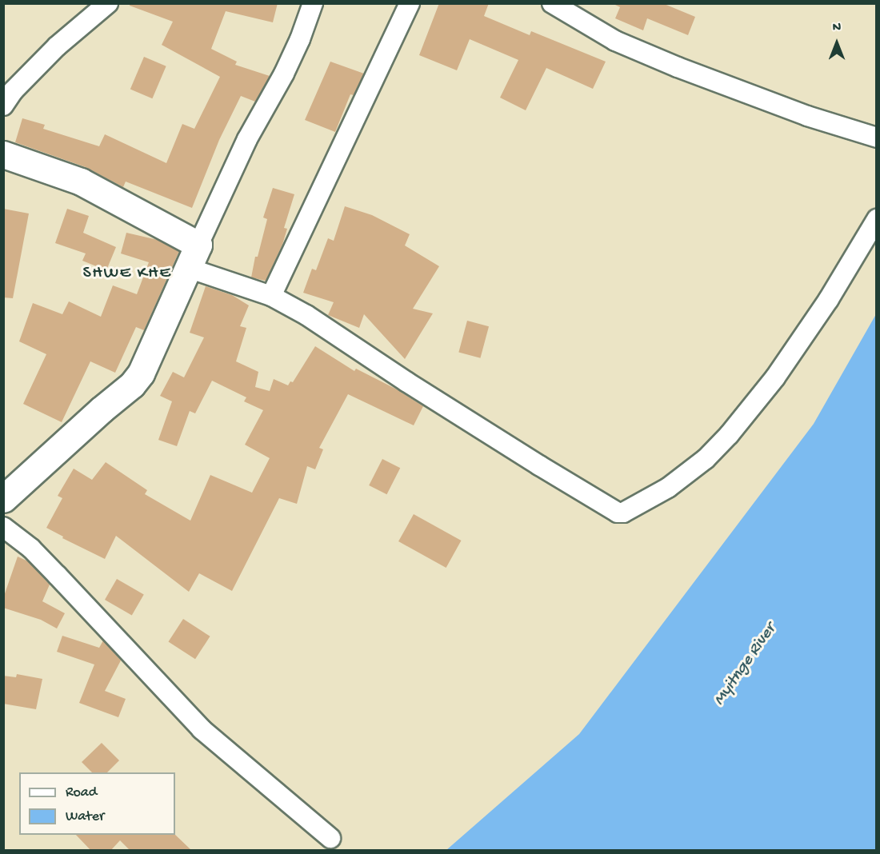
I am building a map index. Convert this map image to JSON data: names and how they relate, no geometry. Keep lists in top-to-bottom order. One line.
{"districts":["SHWE KHE"],"water":["Myitnge River"],"legend":["Road","Water"],"north":"top"}
